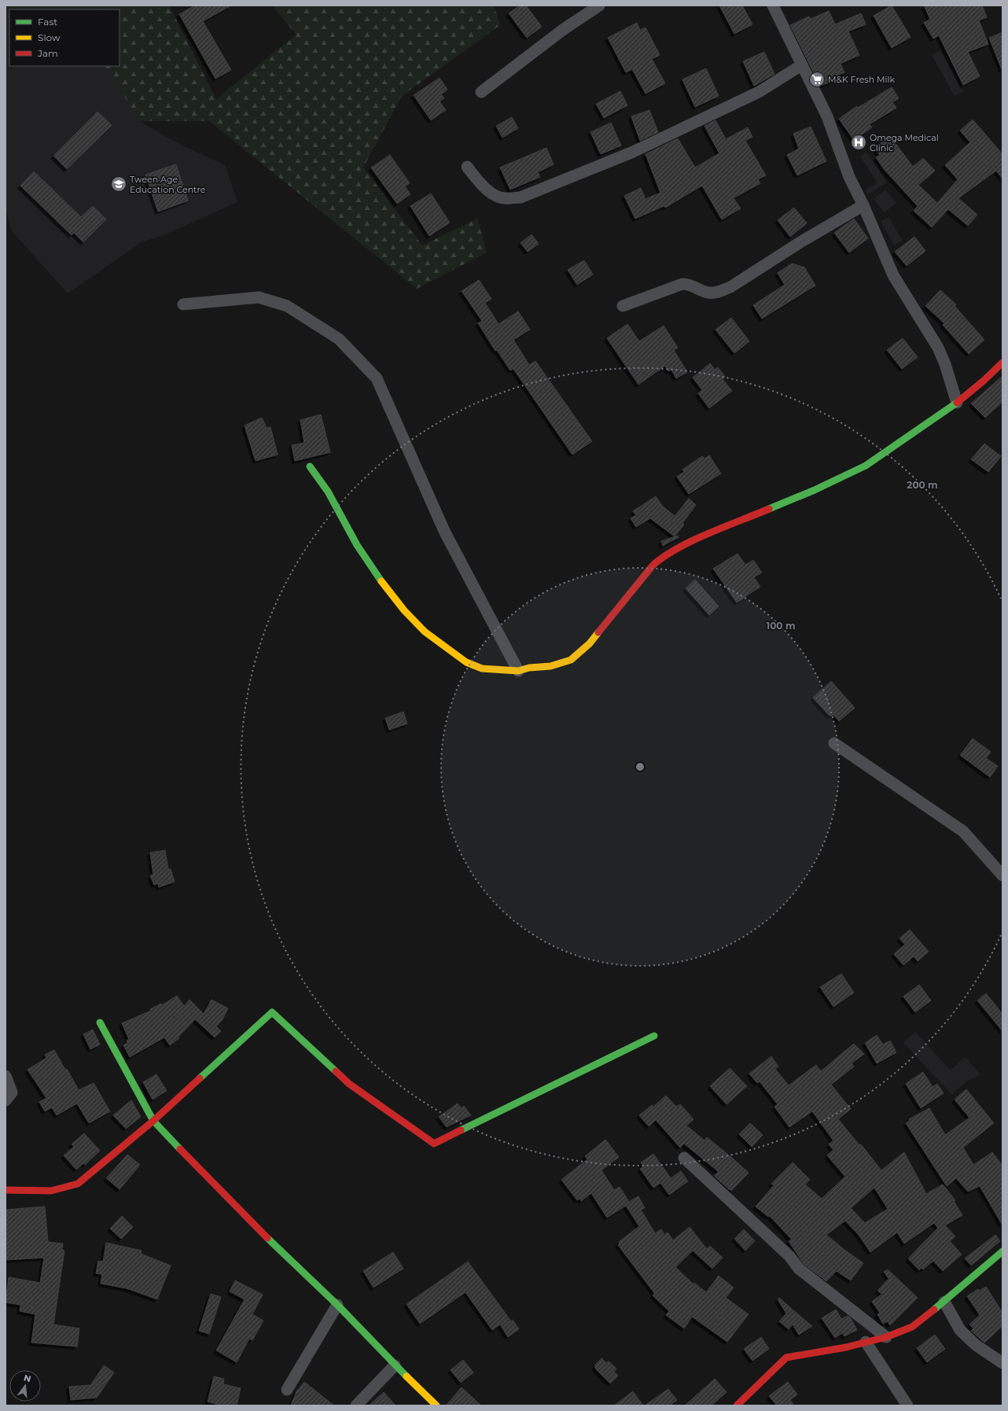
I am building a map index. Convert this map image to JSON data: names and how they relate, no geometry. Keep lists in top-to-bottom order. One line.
{"places":{"supermarket":["M&K Fresh Milk"],"hospital":["Omega Medical Clinic"],"school or university":["Tween Age Education Centre"]},"legend":["Fast","Slow","Jam"],"north":"top","rings":["200 m","100 m"]}
